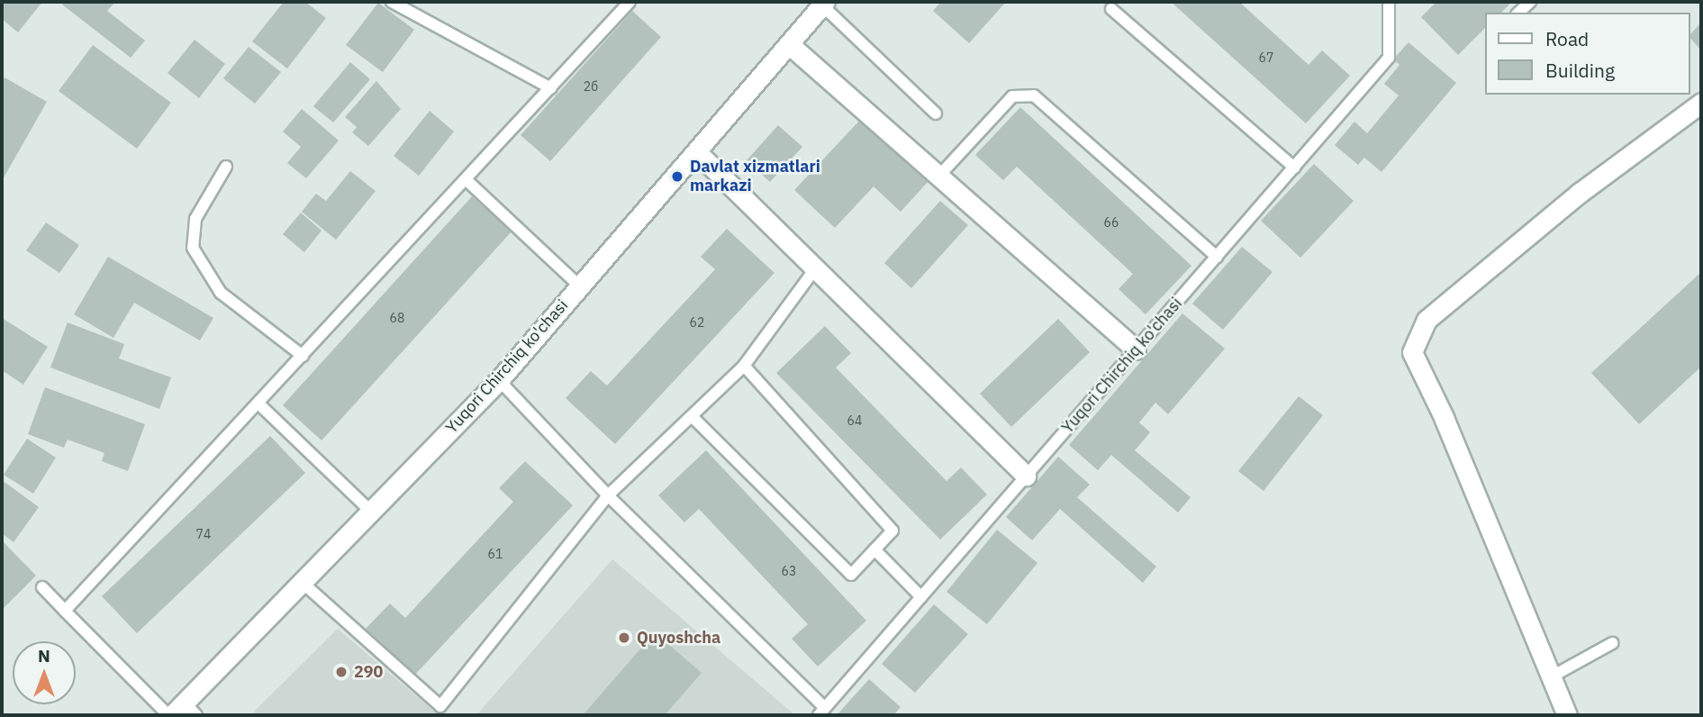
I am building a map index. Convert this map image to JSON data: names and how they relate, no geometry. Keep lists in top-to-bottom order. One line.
{"streets":{"street":["Yuqori Chirchiq ko'chasi"]},"places":["Davlat xizmatlari markazi","Quyoshcha","290"],"house_numbers":["67","2б","66","68","62","64","74","61","63"],"legend":["Road","Building"],"north":"top"}
